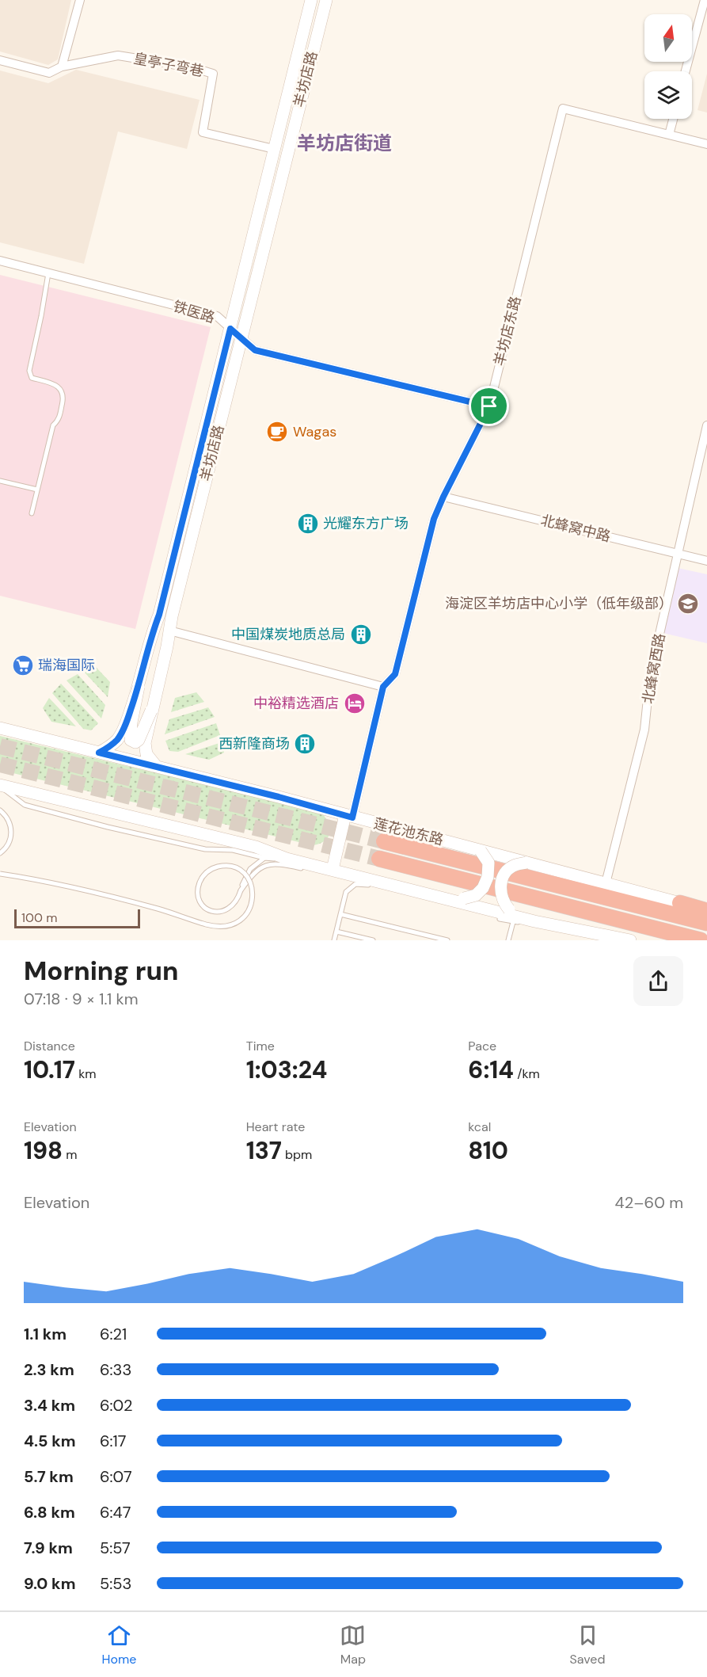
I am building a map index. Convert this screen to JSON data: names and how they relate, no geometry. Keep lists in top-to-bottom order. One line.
{"streets":{"highway":["莲花池东路"],"street":["皇亭子弯巷","羊坊店路","铁医路","羊坊店东路","北蜂窝中路","北蜂窝西路"]},"crossings":[["皇亭子弯巷","羊坊店路"],["羊坊店路","铁医路"],["羊坊店路","莲花池东路"],["铁医路","羊坊店东路"],["羊坊店东路","北蜂窝中路"],["羊坊店东路","莲花池东路"],["北蜂窝中路","北蜂窝西路"],["北蜂窝西路","莲花池东路"]],"districts":["羊坊店街道"],"places":{"cafe":["Wagas"],"building":["光耀东方广场","中国煤炭地质总局","西新隆商场"],"school or university":["海淀区羊坊店中心小学（低年级部）"],"supermarket":["瑞海国际"],"hotel":["中裕精选酒店"]},"scale_bar":"100 m","north":"top","page":{"scale":"100 m","heading":["Morning run","07:18 · 9 × 1.1 km"],"stats":[["Distance","10.17 km"],["Time","1:03:24"],["Pace","6:14 /km"],["Elevation","198 m"],["Heart rate","137 bpm"],["kcal","810"]],"chart":["Elevation","42–60 m"],"list":[{"name":"1.1 km","note":"6:21"},{"name":"2.3 km","note":"6:33"},{"name":"3.4 km","note":"6:02"},{"name":"4.5 km","note":"6:17"},{"name":"5.7 km","note":"6:07"},{"name":"6.8 km","note":"6:47"},{"name":"7.9 km","note":"5:57"},{"name":"9.0 km","note":"5:53"}],"tabs":["Home","Map","Saved"]}}
